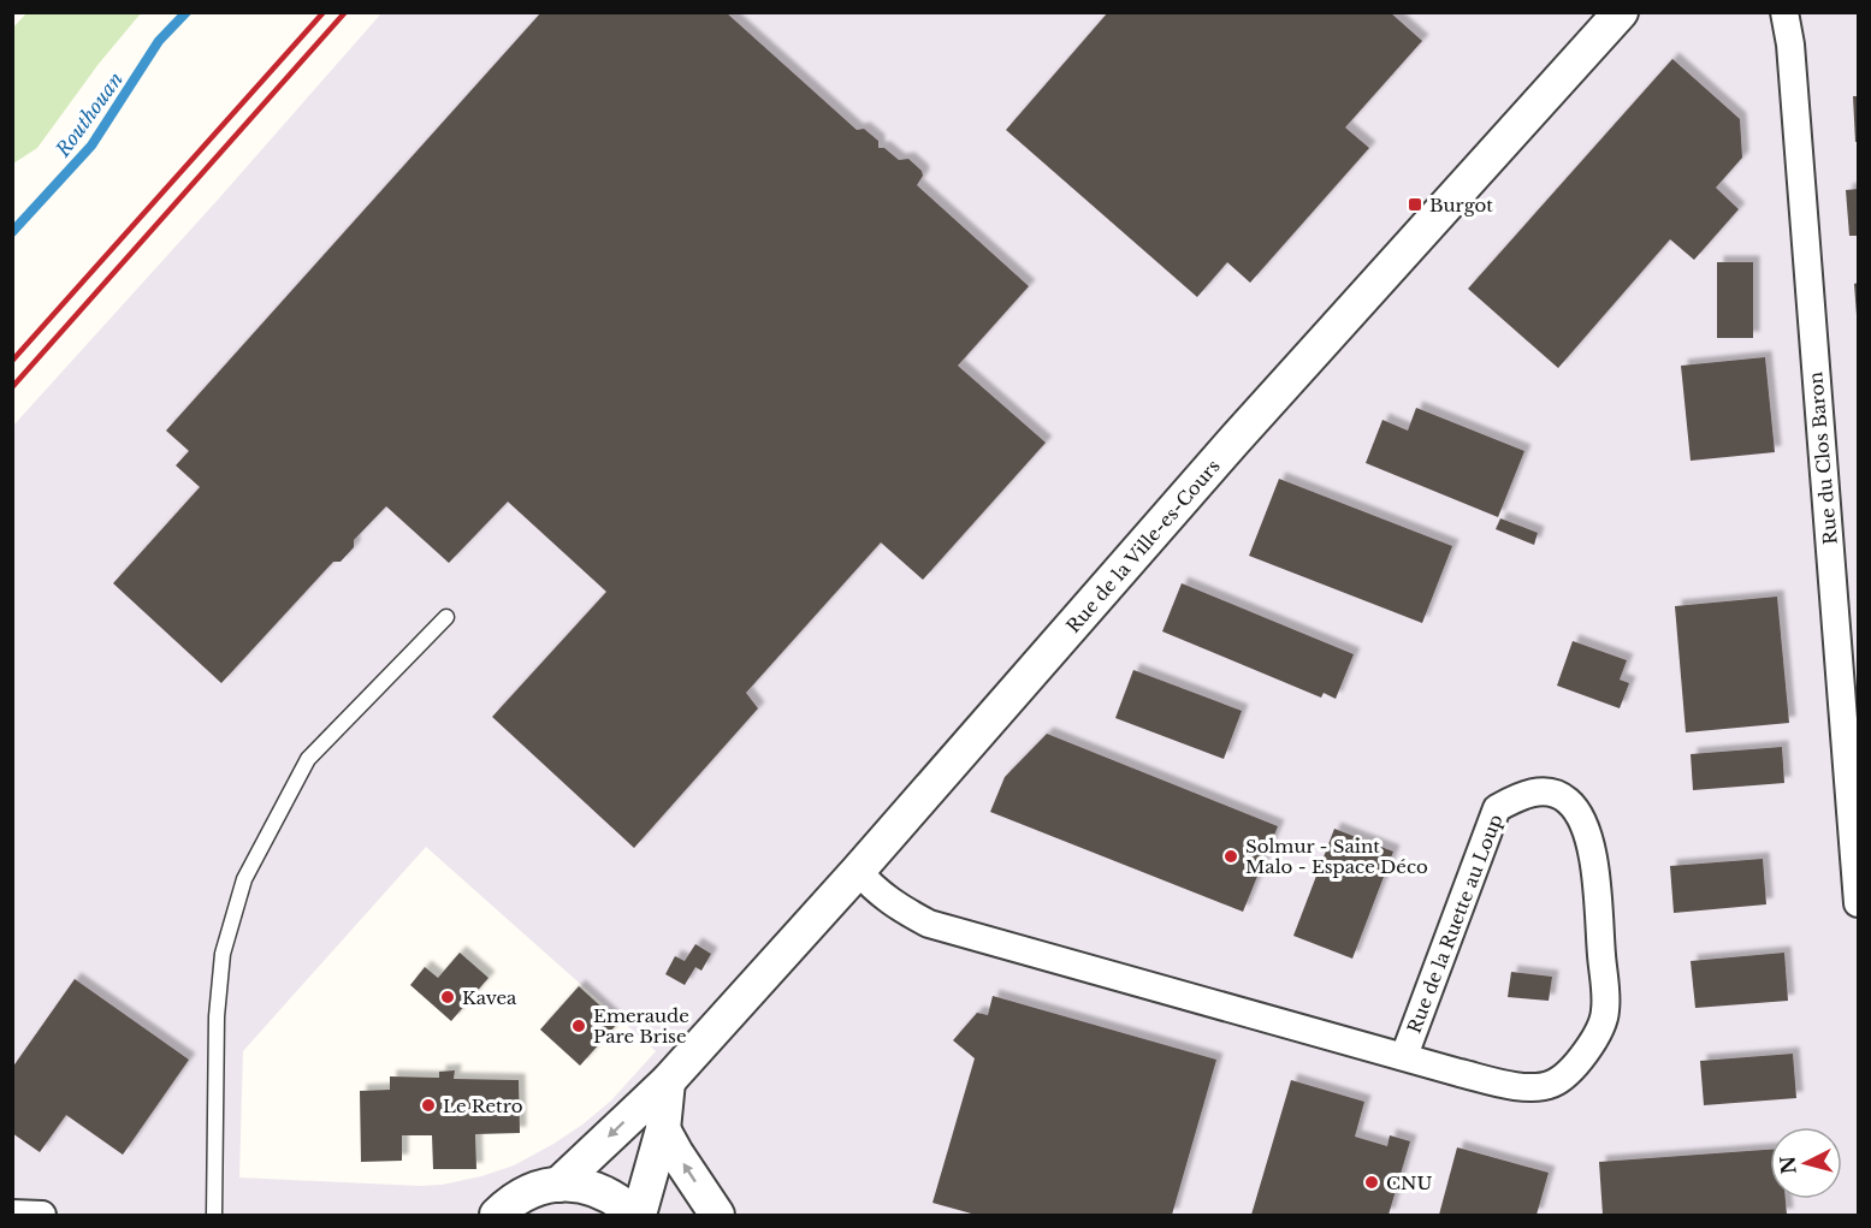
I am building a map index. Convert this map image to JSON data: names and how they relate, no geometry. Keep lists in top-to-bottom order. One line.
{"streets":{"street":["Rue du Clos Baron","Rue de la Ville-es-Cours","Rue de la Ruette au Loup"]},"crossings":[["Rue de la Ville-es-Cours","Rue de la Ruette au Loup"]],"water":["Routhouan"],"places":{"transit":["Burgot"],"other":["Solmur - Saint Malo - Espace Déco","Kavea","Emeraude Pare Brise","Le Retro","CNU"]},"north":"left"}
